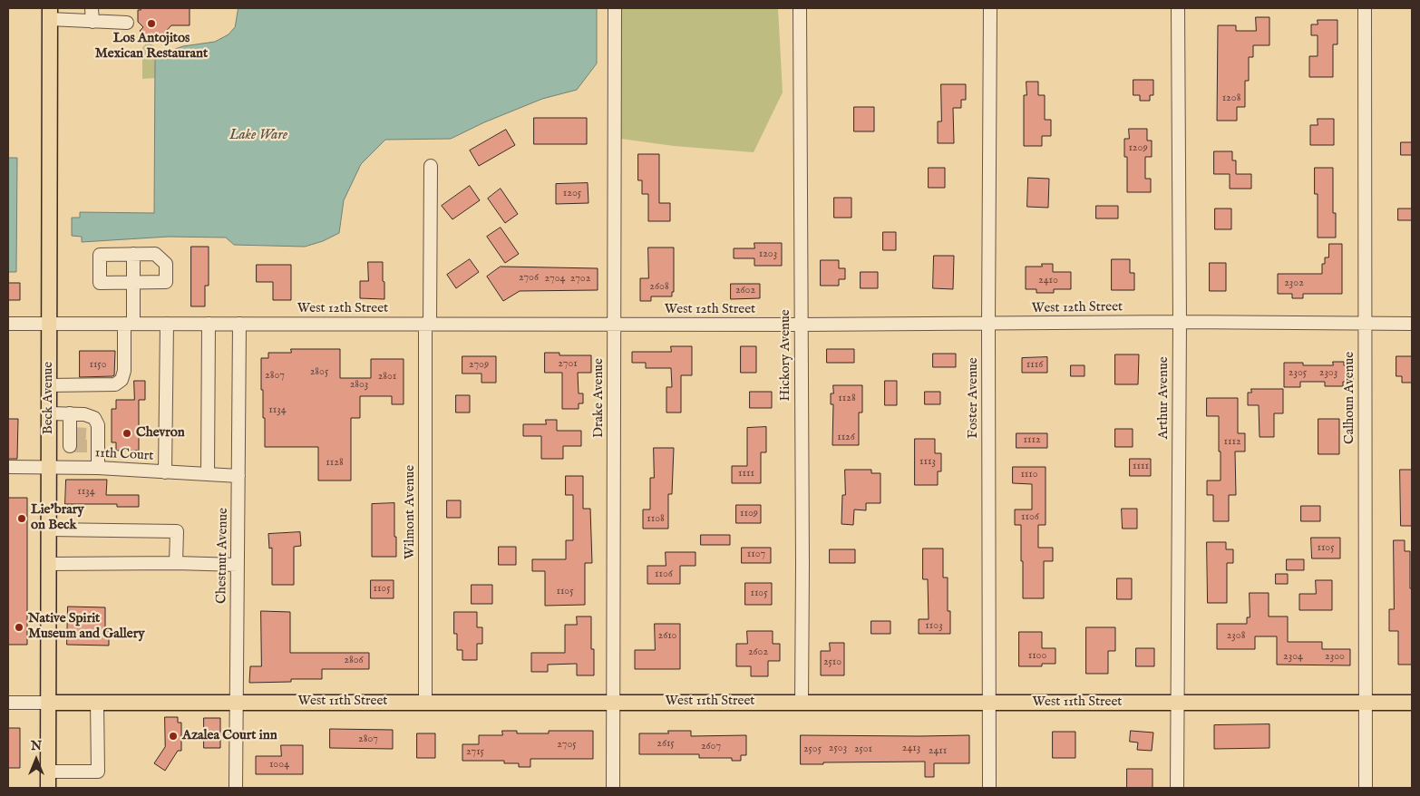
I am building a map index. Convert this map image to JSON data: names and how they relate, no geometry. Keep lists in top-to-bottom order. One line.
{"streets":{"main road":["Beck Avenue","West 11th Street"],"street":["West 12th Street","Hickory Avenue","Drake Avenue","Foster Avenue","Arthur Avenue","Calhoun Avenue","11th Court","Wilmont Avenue","Chestnut Avenue"]},"crossings":[["West 12th Street","Hickory Avenue"],["West 12th Street","Beck Avenue"],["West 12th Street","Drake Avenue"],["West 12th Street","Foster Avenue"],["West 12th Street","Arthur Avenue"],["West 12th Street","Calhoun Avenue"],["West 12th Street","Wilmont Avenue"],["West 12th Street","Chestnut Avenue"],["Hickory Avenue","West 11th Street"],["Beck Avenue","11th Court"],["Beck Avenue","West 11th Street"],["Drake Avenue","West 11th Street"],["Foster Avenue","West 11th Street"],["Arthur Avenue","West 11th Street"],["Calhoun Avenue","West 11th Street"],["11th Court","Chestnut Avenue"],["Wilmont Avenue","West 11th Street"],["Chestnut Avenue","West 11th Street"]],"water":["Lake Ware"],"places":["Los Antojitos Mexican Restaurant","Chevron","Lie'brary on Beck","Native Spirit Museum and Gallery","Azalea Court inn"],"house_numbers":["1208","1209","1205","1203","2706","2704","2702","2410","2302","2608","2602","2701","1150","2709","1116","2805","2305","2303","2807","2801","2803","1128","1134","1126","1112","1112","1113","1128","1111","1111","1110","1134","1109","1106","1108","1105","1107","1106","1105","1105","1105","1103","2610","2308","2602","1100","2304","2300","2806","2510","2807","2615","2705","2607","2503","2413","2505","2501","2411","2715","1004"],"north":"top"}
